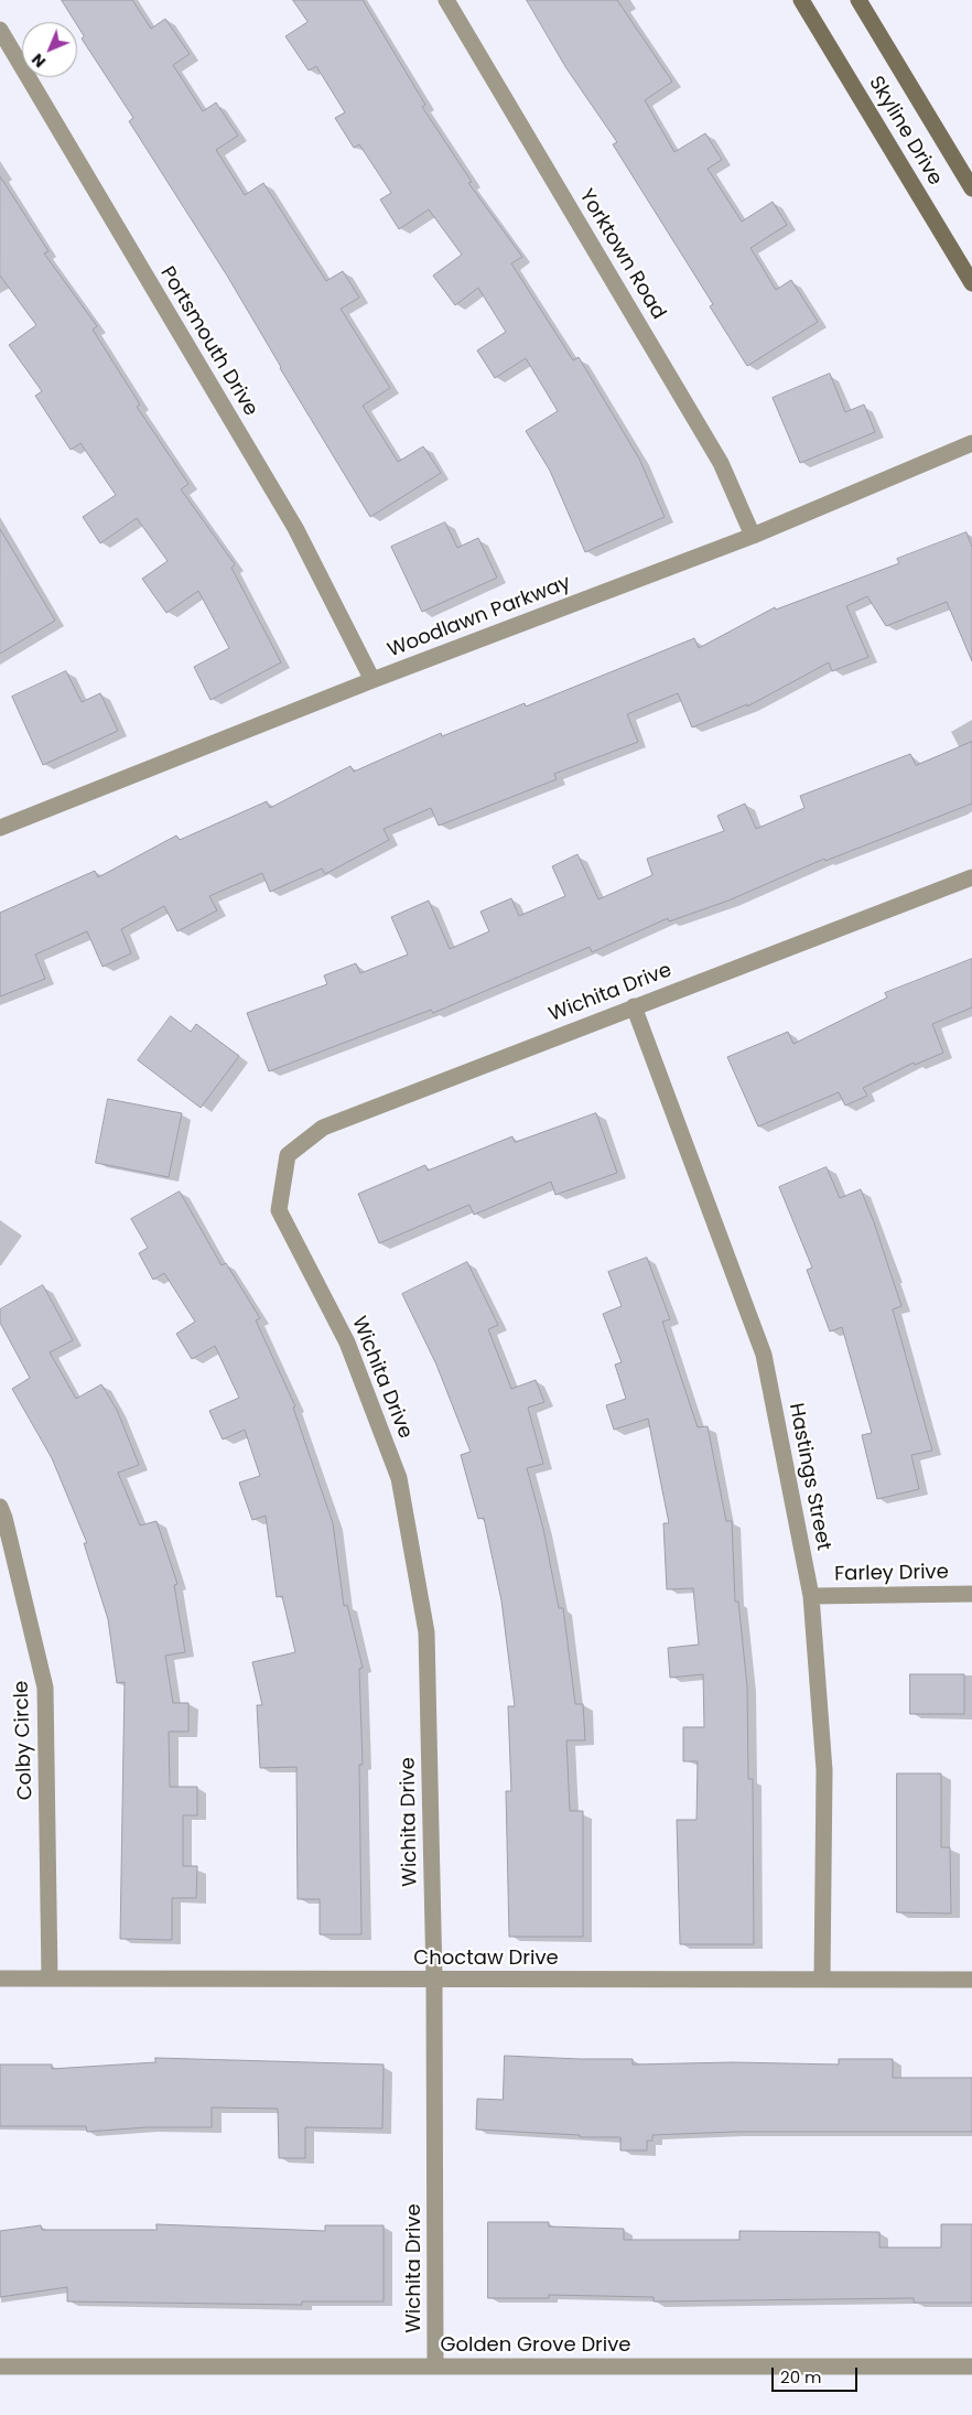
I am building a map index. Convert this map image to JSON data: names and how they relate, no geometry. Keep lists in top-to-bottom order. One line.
{"streets":{"main road":["Skyline Drive"],"street":["Yorktown Road","Portsmouth Drive","Woodlawn Parkway","Wichita Drive","Hastings Street","Farley Drive","Colby Circle","Choctaw Drive","Golden Grove Drive"]},"crossings":[["Yorktown Road","Woodlawn Parkway"],["Portsmouth Drive","Woodlawn Parkway"],["Wichita Drive","Hastings Street"],["Wichita Drive","Choctaw Drive"],["Wichita Drive","Golden Grove Drive"],["Hastings Street","Farley Drive"],["Hastings Street","Choctaw Drive"],["Colby Circle","Choctaw Drive"]],"scale_bar":"20 m","north":"bottom left"}
